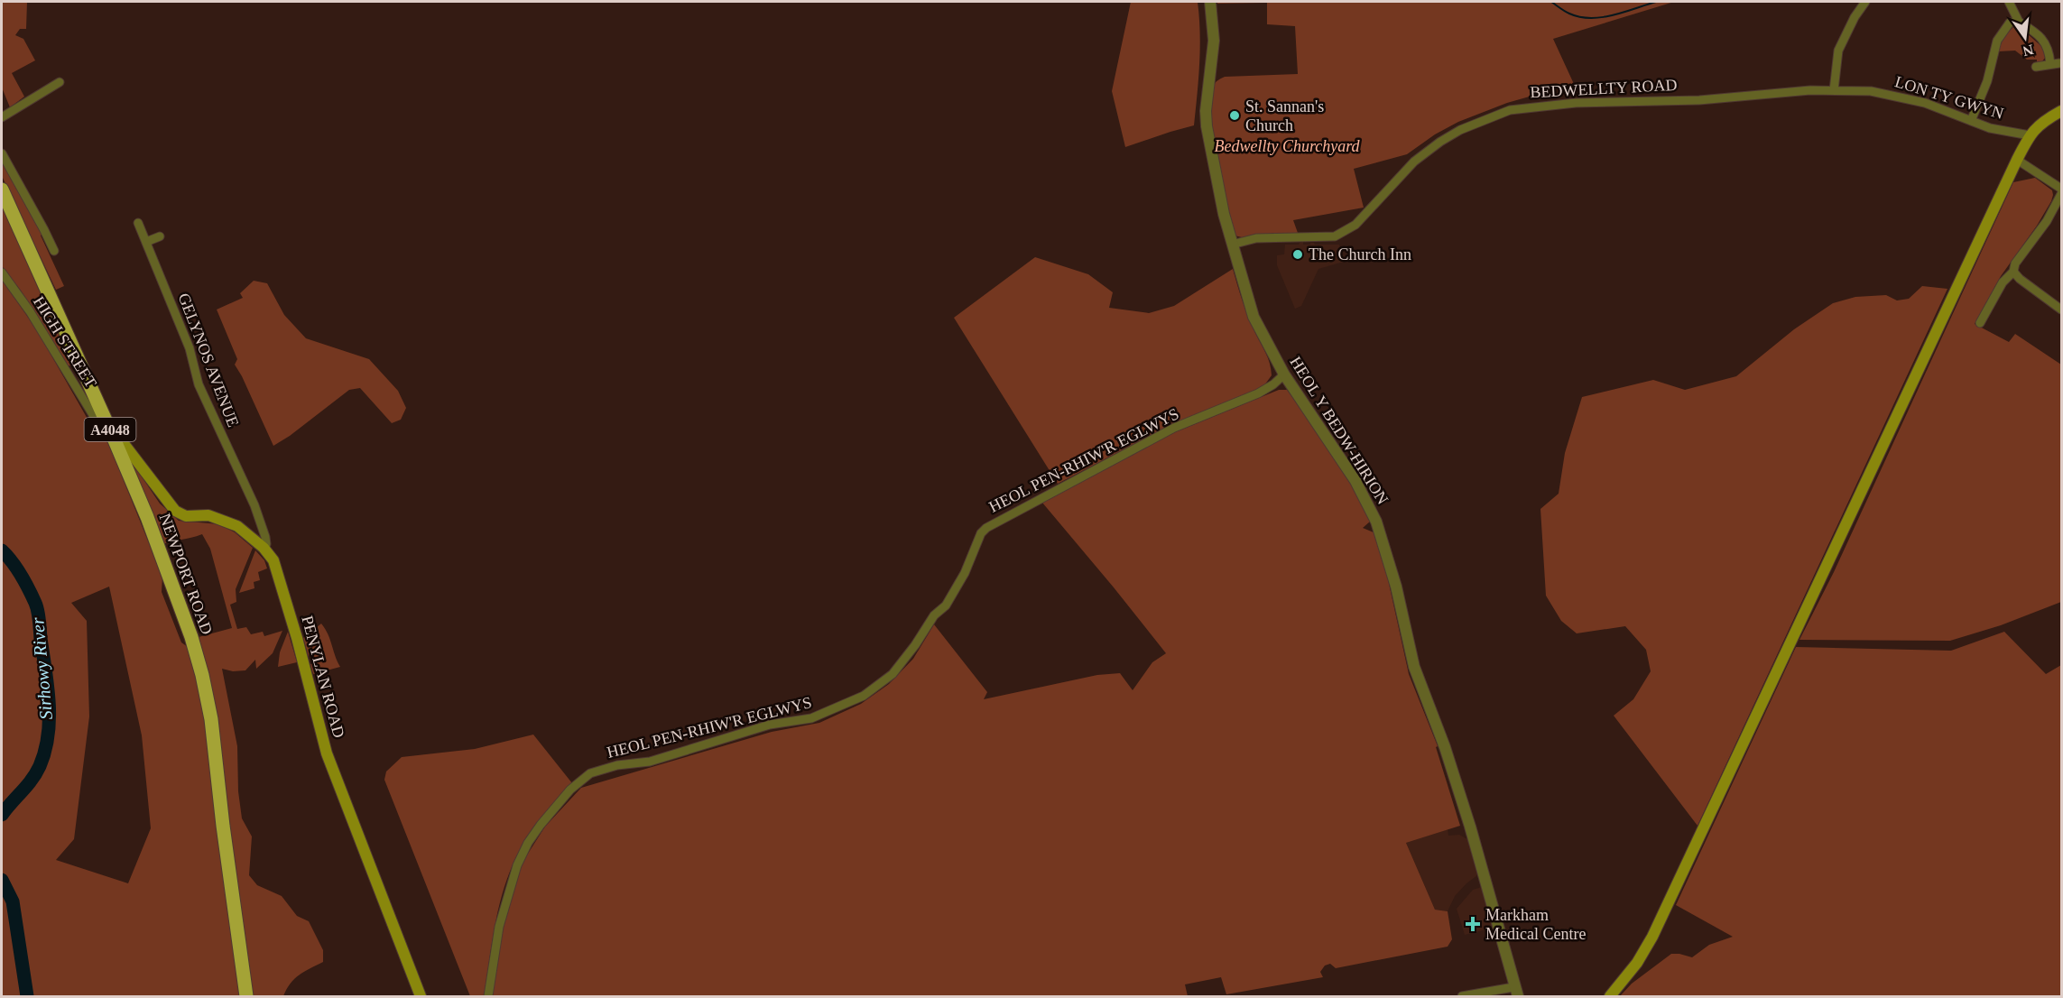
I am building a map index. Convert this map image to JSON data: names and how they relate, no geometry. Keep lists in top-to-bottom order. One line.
{"streets":{"main road":["A4048","NEWPORT ROAD","PENYLAN ROAD"],"street":["BEDWELLTY ROAD","LON TY GWYN","HIGH STREET","GELYNOS AVENUE","HEOL Y BEDW-HIRION","HEOL PEN-RHIW'R EGLWYS"]},"crossings":[["BEDWELLTY ROAD","LON TY GWYN"],["BEDWELLTY ROAD","HEOL Y BEDW-HIRION"],["HIGH STREET","NEWPORT ROAD"],["GELYNOS AVENUE","PENYLAN ROAD"],["HEOL Y BEDW-HIRION","HEOL PEN-RHIW'R EGLWYS"],["NEWPORT ROAD","PENYLAN ROAD"]],"water":["Sirhowy River"],"parks":["Bedwellty Churchyard"],"places":{"other":["St. Sannan's Church","The Church Inn"],"health":["Markham Medical Centre"]},"north":"bottom"}
